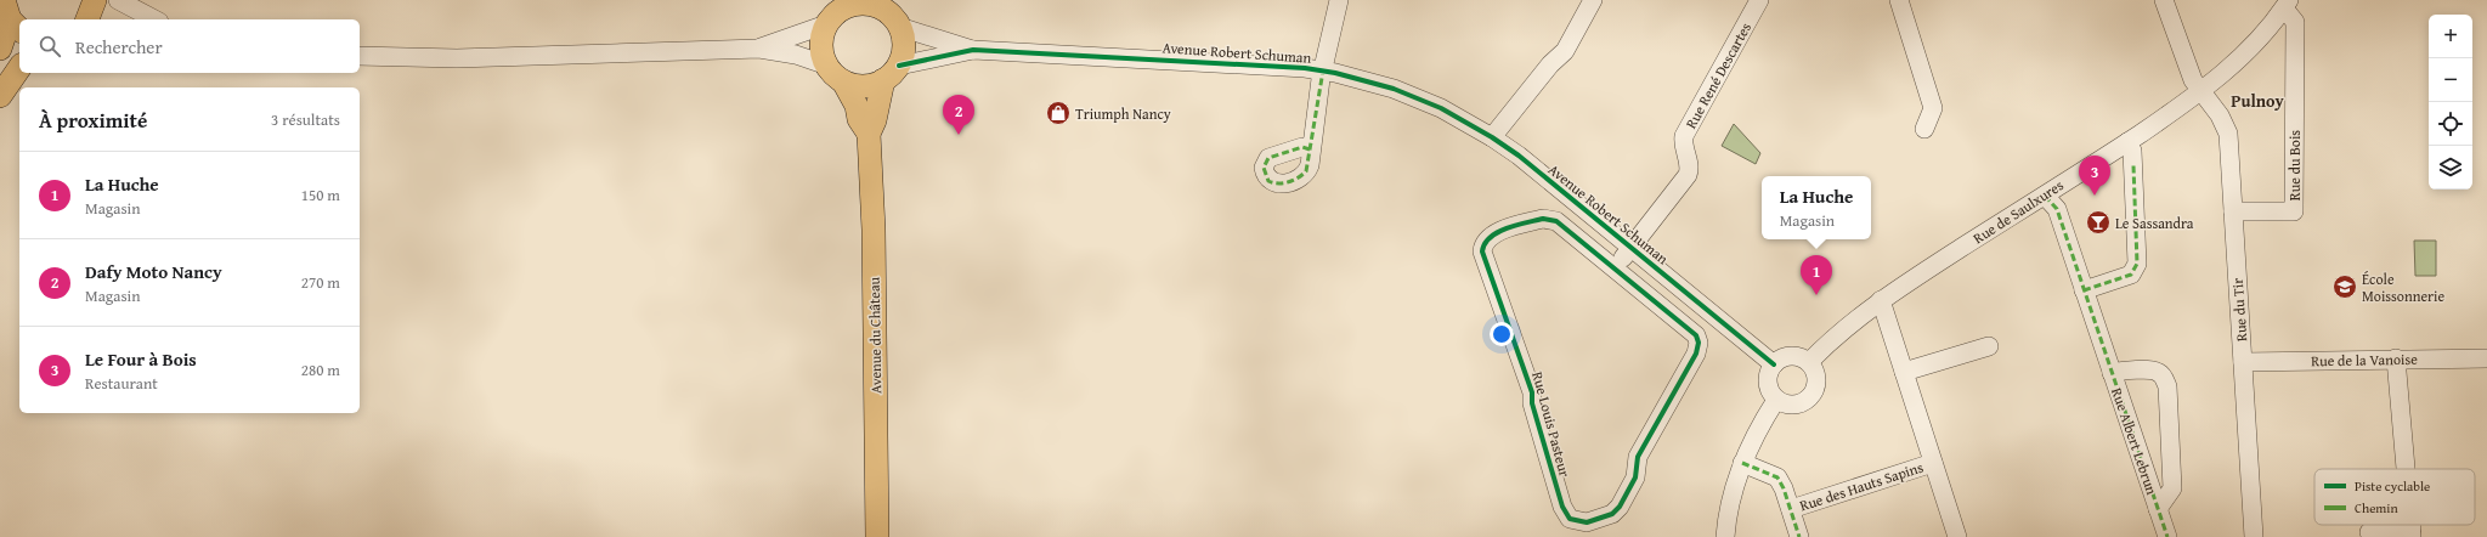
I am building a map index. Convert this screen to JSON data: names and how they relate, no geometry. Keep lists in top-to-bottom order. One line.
{"streets":{"main road":["Avenue du Château"],"street":["Avenue Robert Schuman","Rue René Descartes","Rue du Bois","Rue de Saulxures","Rue du Tir","Rue de la Vanoise","Rue Louis Pasteur","Rue Albert Lebrun","Rue des Hauts Sapins"]},"crossings":[["Avenue Robert Schuman","Rue René Descartes"],["Avenue Robert Schuman","Rue de Saulxures"],["Avenue Robert Schuman","Avenue du Château"],["Rue du Bois","Rue de Saulxures"],["Rue du Bois","Rue du Tir"],["Rue de Saulxures","Rue du Tir"],["Rue de Saulxures","Rue Albert Lebrun"],["Rue de Saulxures","Rue des Hauts Sapins"],["Rue du Tir","Rue de la Vanoise"]],"districts":["Pulnoy"],"places":{"shop":["Triumph Nancy"],"bar":["Le Sassandra"],"school or university":["École Moissonnerie"]},"legend":["Piste cyclable","Chemin"],"page":{"map_buttons":["+","−"],"search":"Rechercher","heading":["À proximité","3 résultats"],"pins":["2","3","1"],"list":[{"mark":"1","name":"La Huche","note":"Magasin","value":"150 m"},{"mark":"2","name":"Dafy Moto Nancy","note":"Magasin","value":"270 m"},{"mark":"3","name":"Le Four à Bois","note":"Restaurant","value":"280 m"}],"popup":["La Huche","Magasin"]}}
